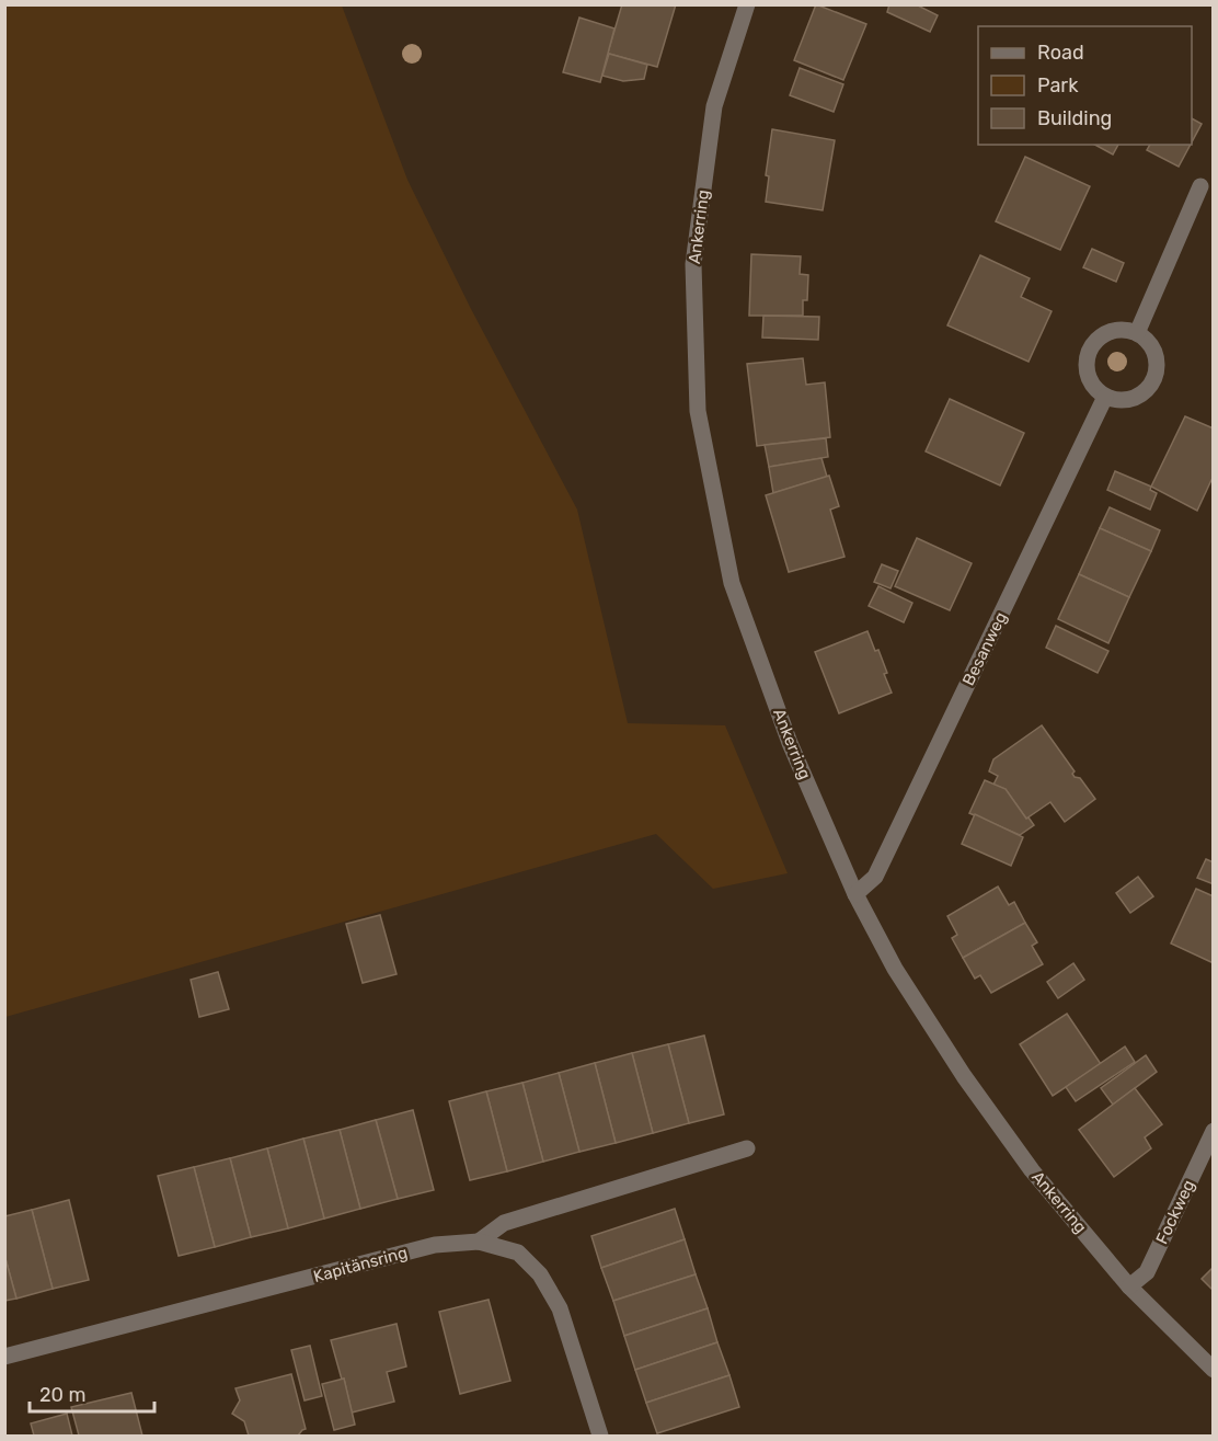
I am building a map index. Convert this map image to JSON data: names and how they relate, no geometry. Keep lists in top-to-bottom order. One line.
{"streets":{"street":["Ankerring","Besanweg","Fockweg","Kapitänsring"]},"crossings":[["Ankerring","Besanweg"],["Ankerring","Fockweg"]],"legend":["Road","Park","Building"],"scale_bar":"20 m"}
